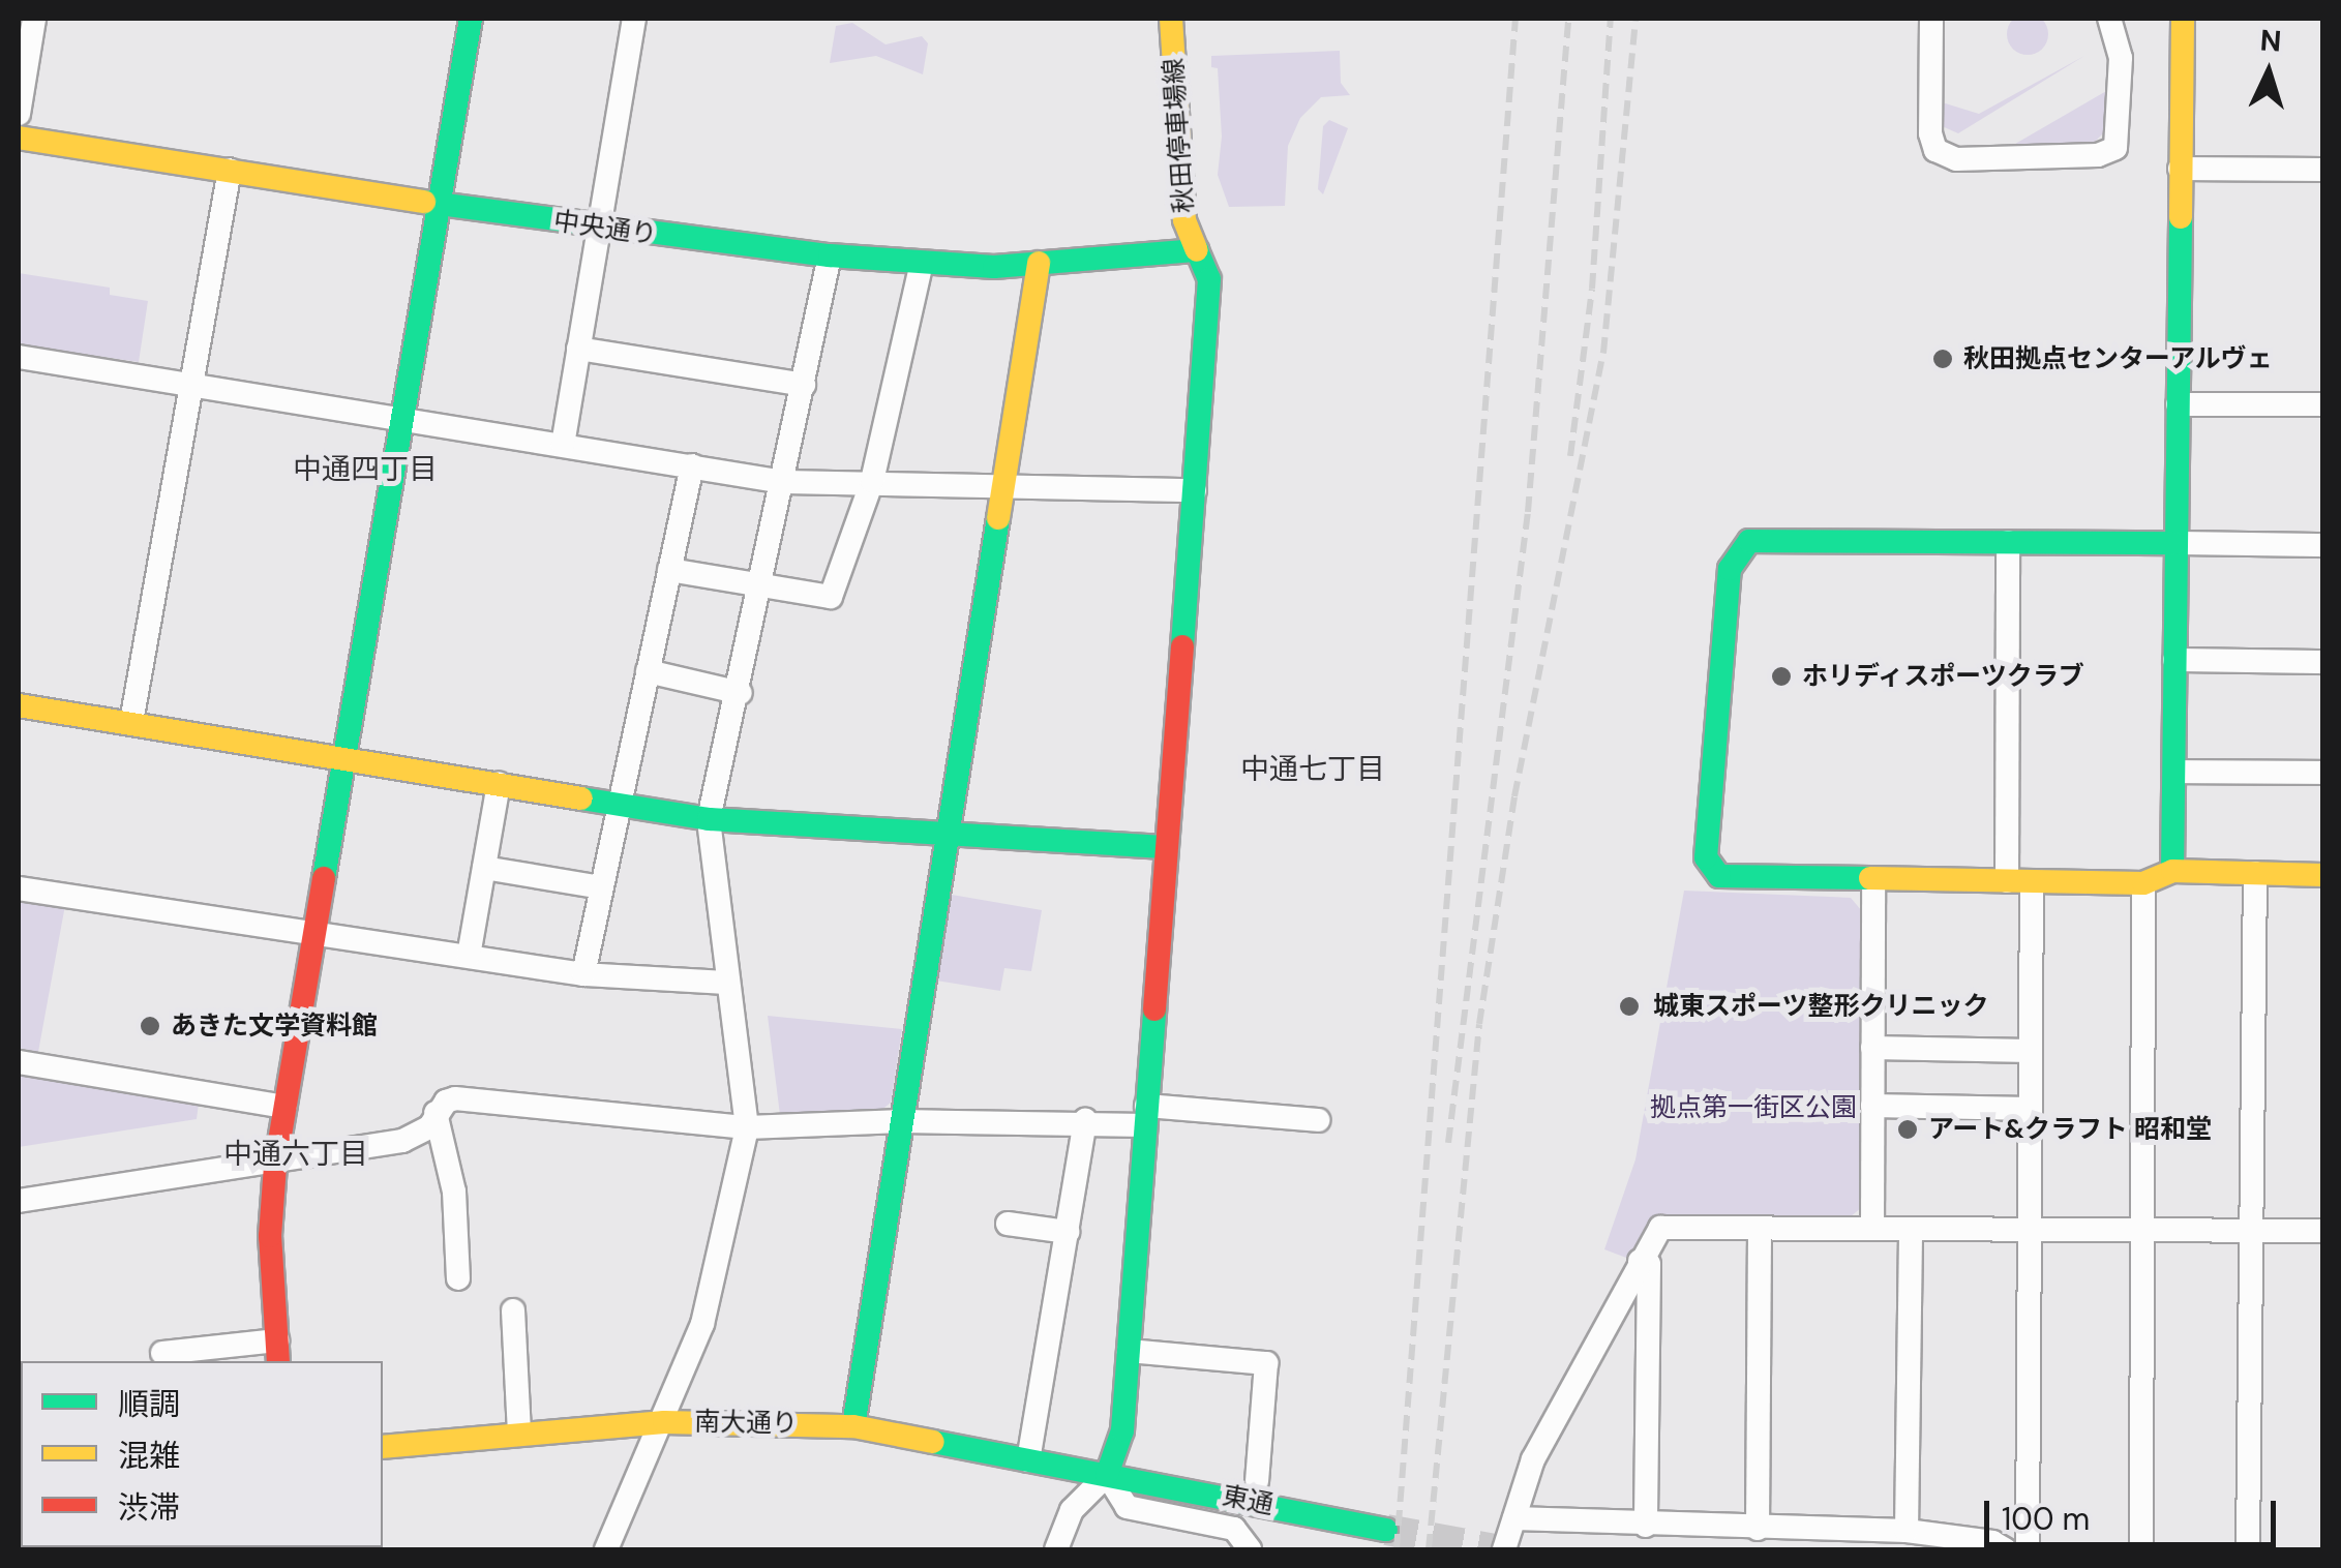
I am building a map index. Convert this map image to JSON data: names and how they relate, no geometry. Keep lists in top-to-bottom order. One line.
{"streets":{"street":["秋田停車場線","中央通り","南大通り","東通"]},"crossings":[["秋田停車場線","中央通り"],["秋田停車場線","南大通り"],["秋田停車場線","東通"],["南大通り","東通"]],"districts":["中通四丁目","中通七丁目","中通六丁目"],"parks":["拠点第一街区公園"],"places":["秋田拠点センターアルヴェ","ホリディスポーツクラブ","城東スポーツ整形クリニック","あきた文学資料館","アート&クラフト 昭和堂"],"legend":["順調","混雑","渋滞"],"scale_bar":"100 m","north":"top"}
